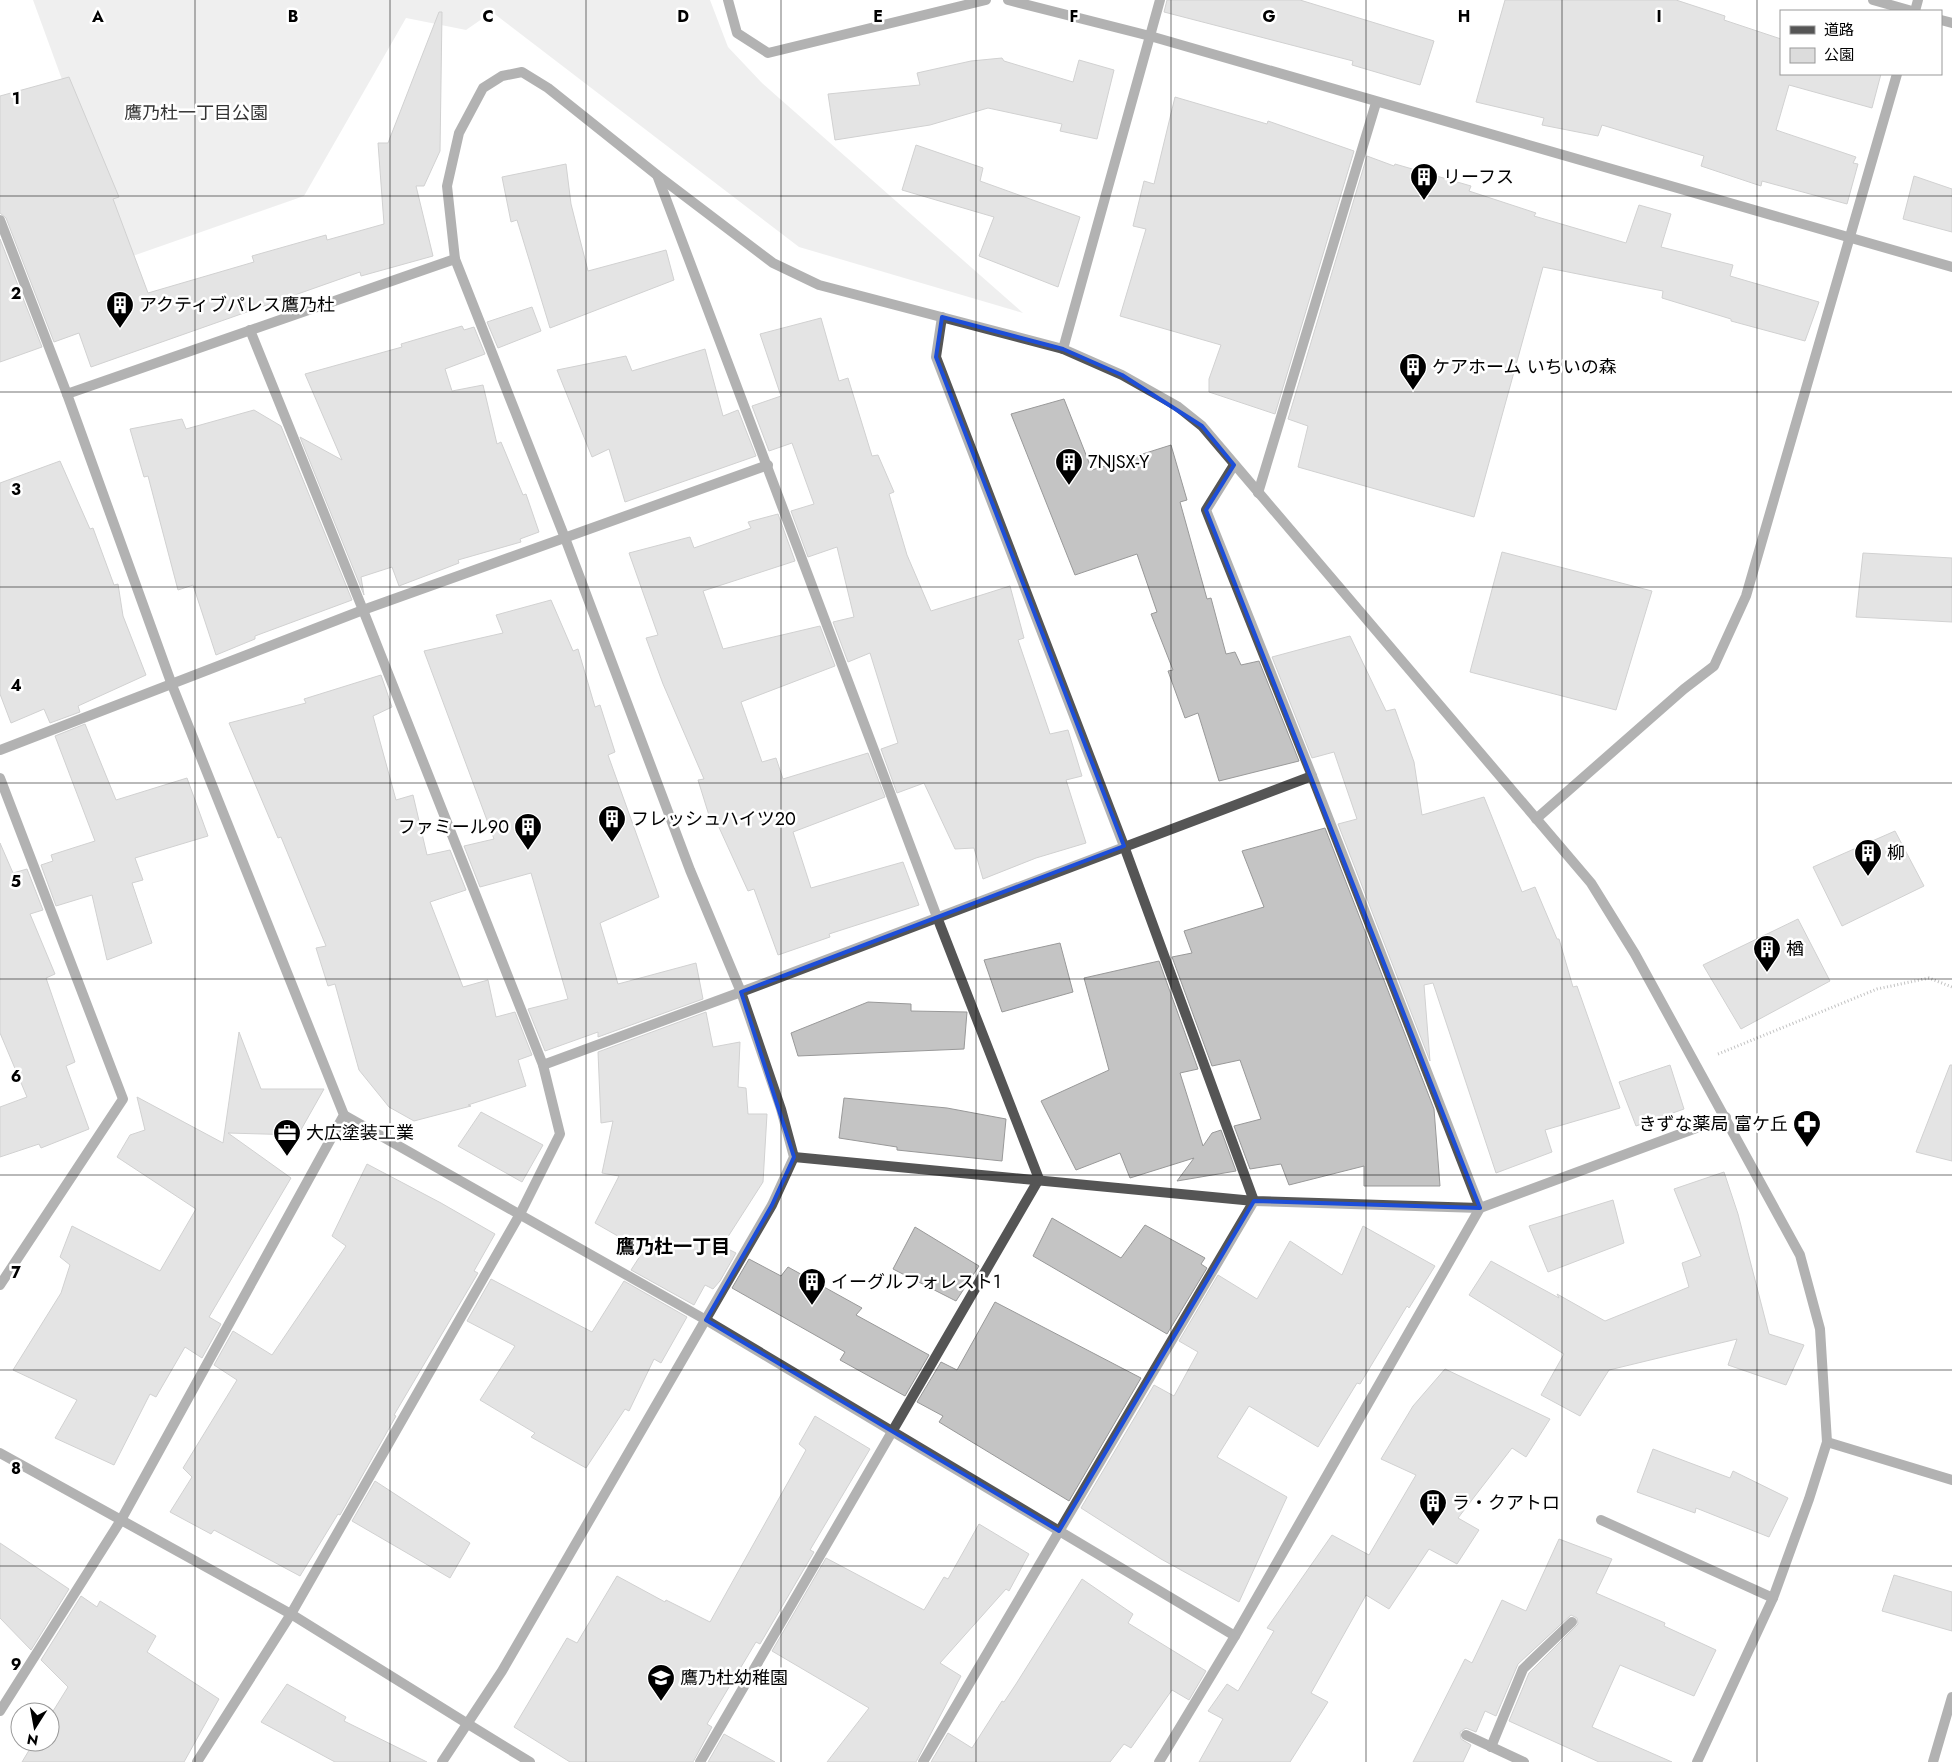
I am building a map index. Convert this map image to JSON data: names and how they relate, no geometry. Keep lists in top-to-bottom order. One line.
{"districts":["鷹乃杜一丁目"],"parks":["鷹乃杜一丁目公園"],"places":{"building":["リーフス","アクティブパレス鷹乃杜","ケアホーム いちいの森","7NJSX-Y","フレッシュハイツ20","ファミール90","柳","楢","イーグルフォレスト1","ラ・クアトロ"],"pharmacy":["きずな薬局 富ケ丘"],"office":["大広塗装工業"],"school or university":["鷹乃杜幼稚園"]},"legend":["道路","公園"],"north":"bottom","grid":{"columns":["A","B","C","D","E","F","G","H","I"],"rows":["1","2","3","4","5","6","7","8","9"]}}
